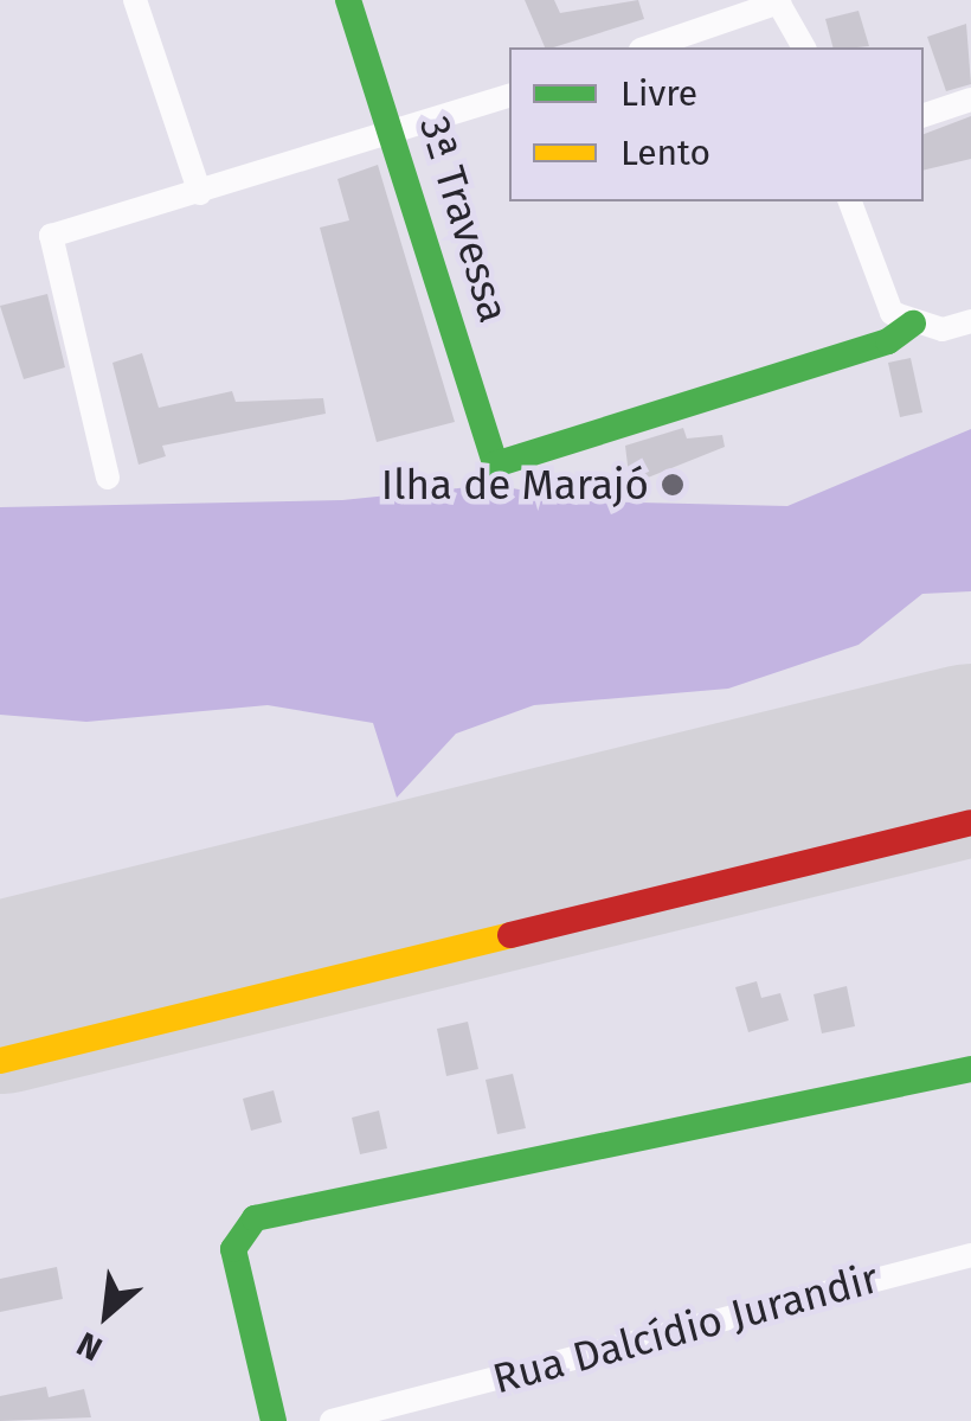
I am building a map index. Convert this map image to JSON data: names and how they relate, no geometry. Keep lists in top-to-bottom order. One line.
{"streets":{"street":["3ª Travessa","Rua Dalcídio Jurandir"]},"places":["Ilha de Marajó"],"legend":["Livre","Lento"],"north":"bottom left"}
